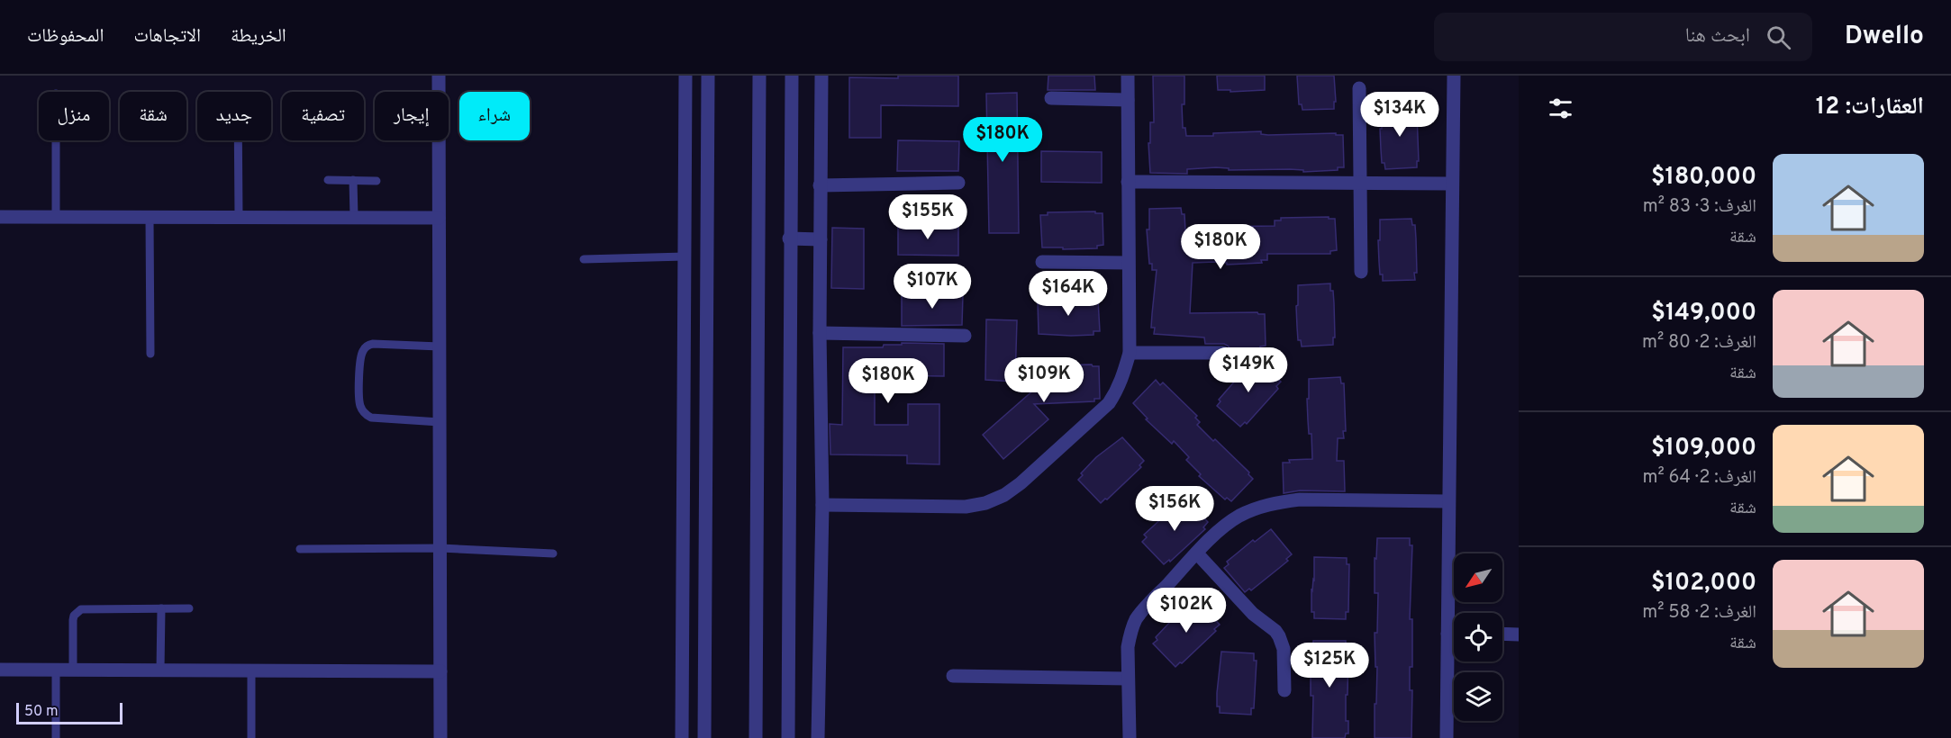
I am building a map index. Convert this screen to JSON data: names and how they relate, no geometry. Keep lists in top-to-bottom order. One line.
{"scale_bar":"50 m","north":"bottom left","page":{"header":"Dwello","search":"ابحث هنا","nav":["الخريطة","الاتجاهات","المحفوظات"],"heading":"العقارات: 12","price":["$134K","$180K","$155K","$180K","$107K","$164K","$149K","$109K","$180K","$156K","$102K","$125K"],"chip":["شراء","إيجار","تصفية","جديد","شقة","منزل"],"list":[{"name":"$180,000","note":"الغرف: 3 · 83 m² · شقة"},{"name":"$149,000","note":"الغرف: 2 · 80 m² · شقة"},{"name":"$109,000","note":"الغرف: 2 · 64 m² · شقة"},{"name":"$102,000","note":"الغرف: 2 · 58 m² · شقة"}],"scale":"50 m"}}
